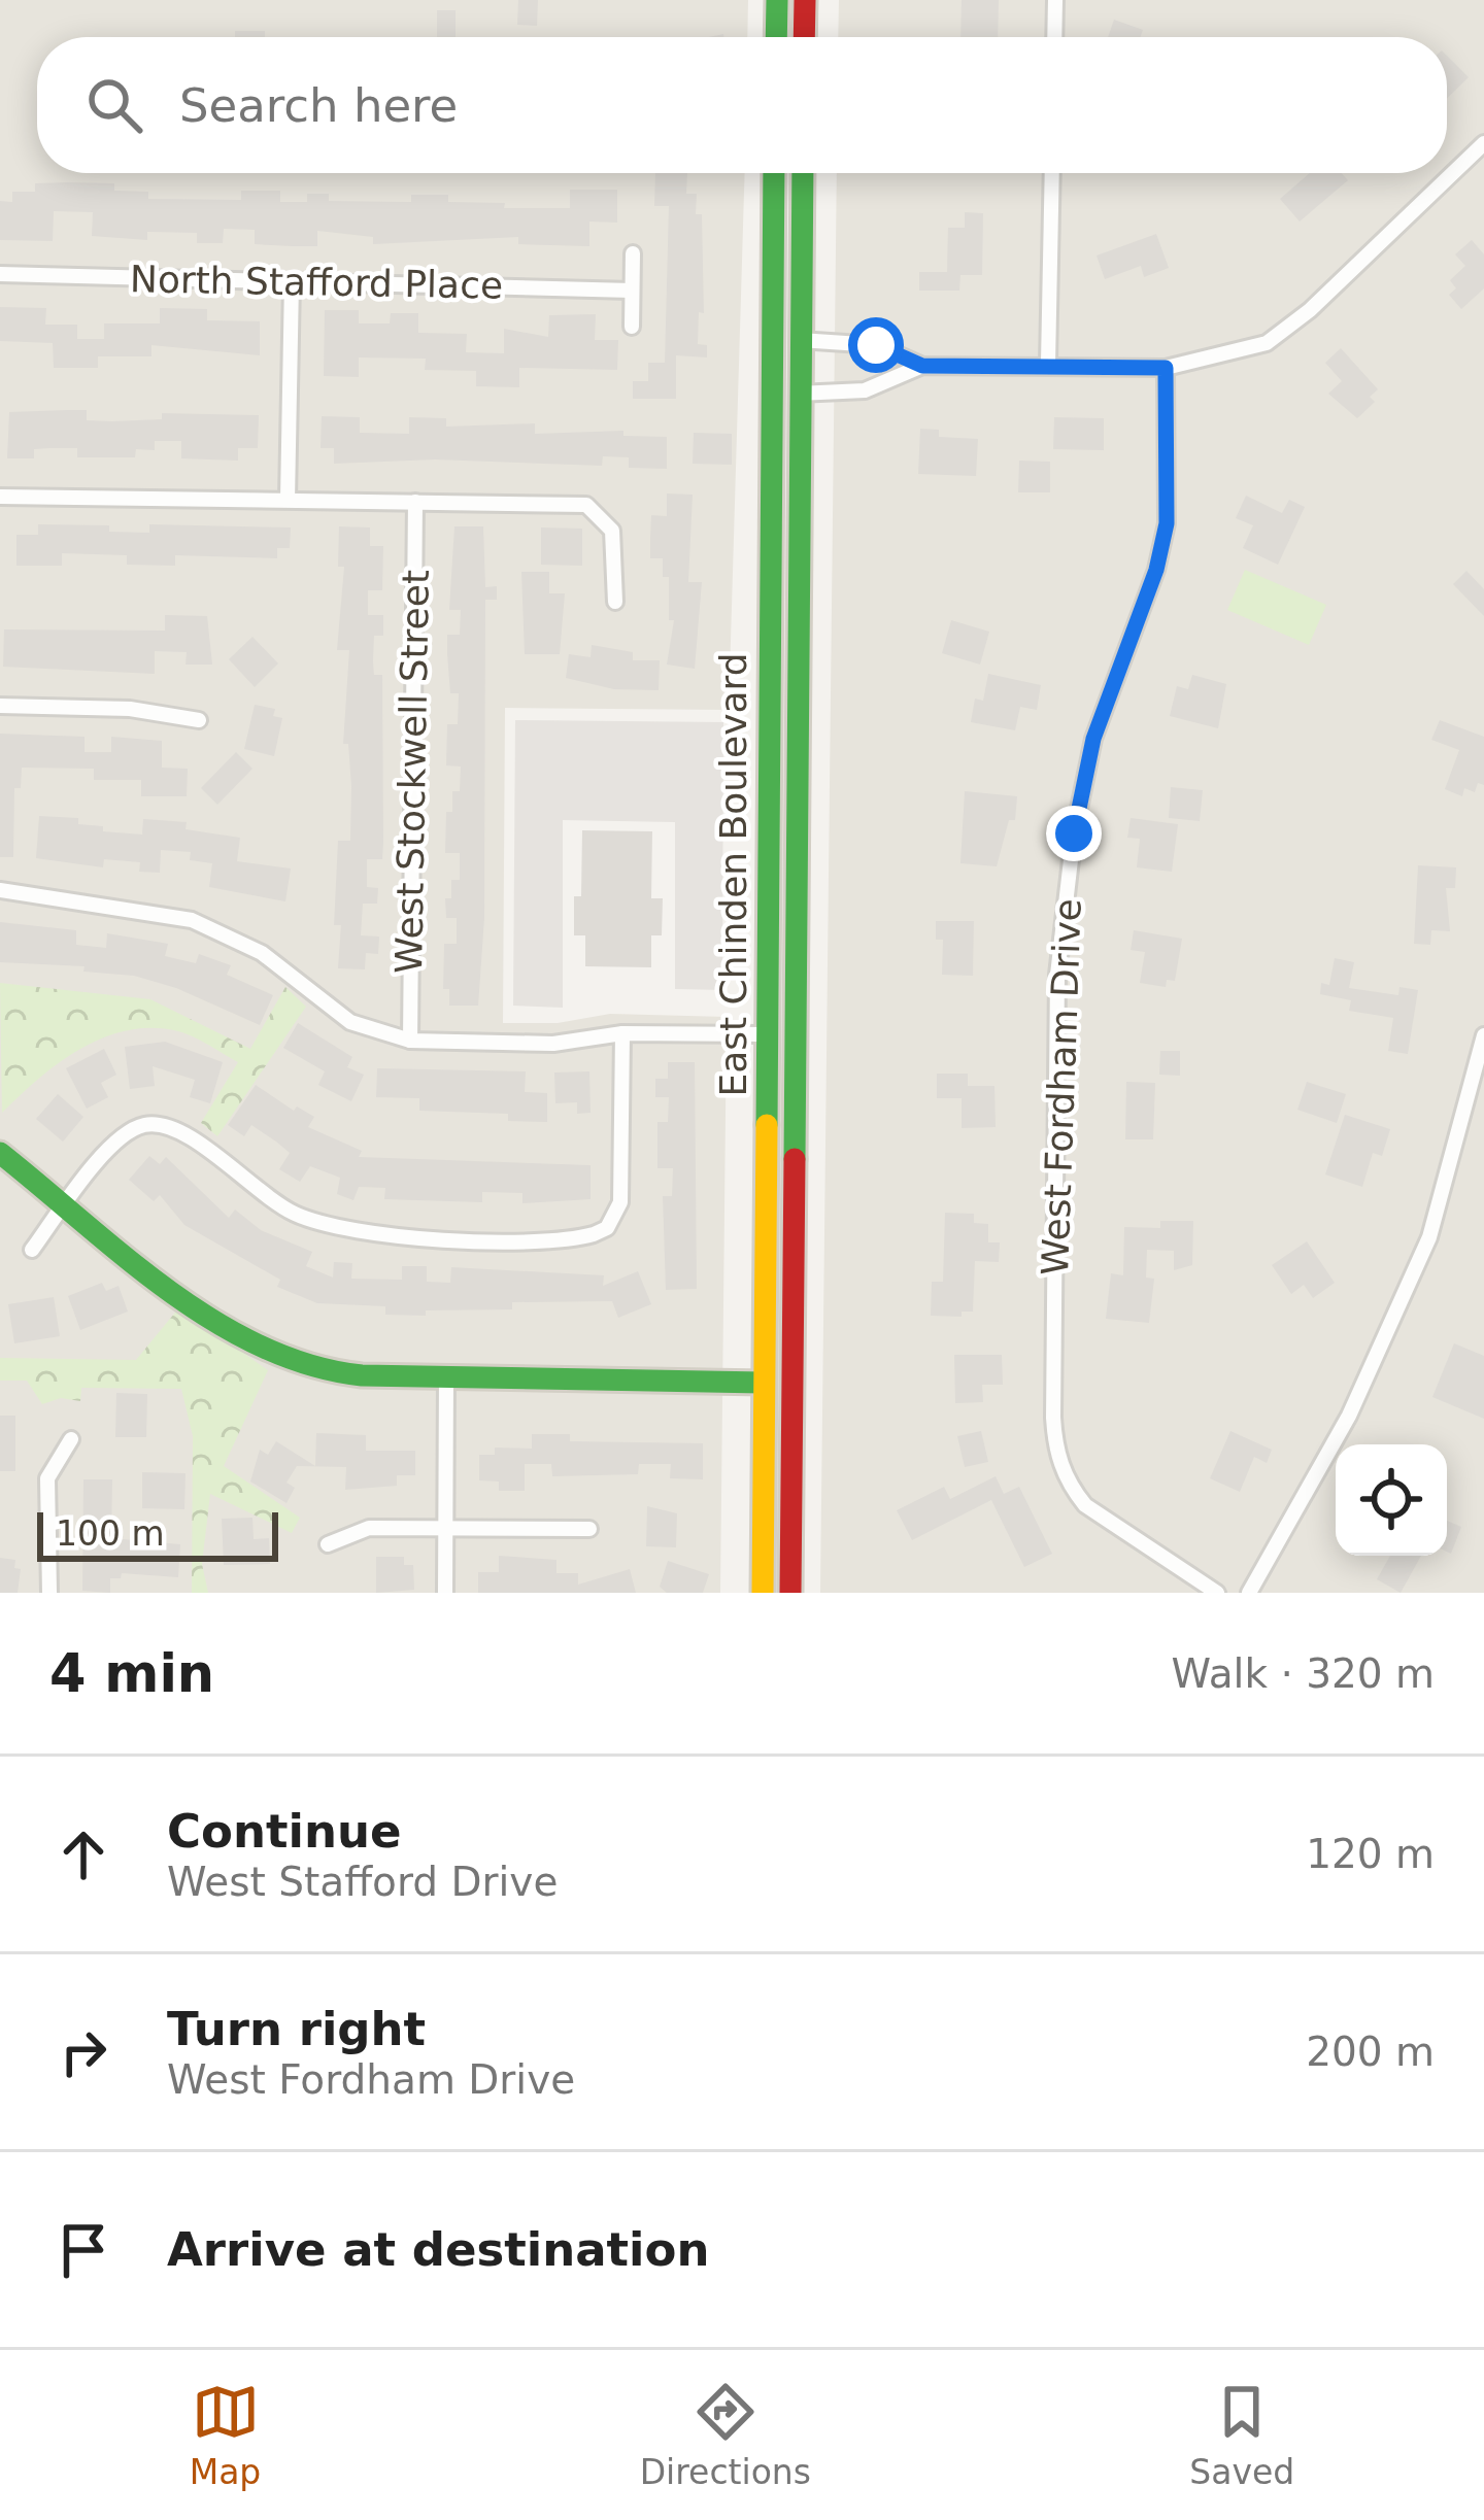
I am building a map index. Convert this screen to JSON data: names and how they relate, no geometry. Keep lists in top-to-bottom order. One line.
{"streets":{"main road":["East Chinden Boulevard"],"street":["North Stafford Place","West Stockwell Street","West Fordham Drive"]},"scale_bar":"100 m","page":{"search":"Search here","scale":"100 m","heading":["4 min","Walk · 320 m"],"list":[["Continue","West Stafford Drive","120 m"],["Turn right","West Fordham Drive","200 m"],"Arrive at destination"],"nav":["Map","Directions","Saved"]}}
